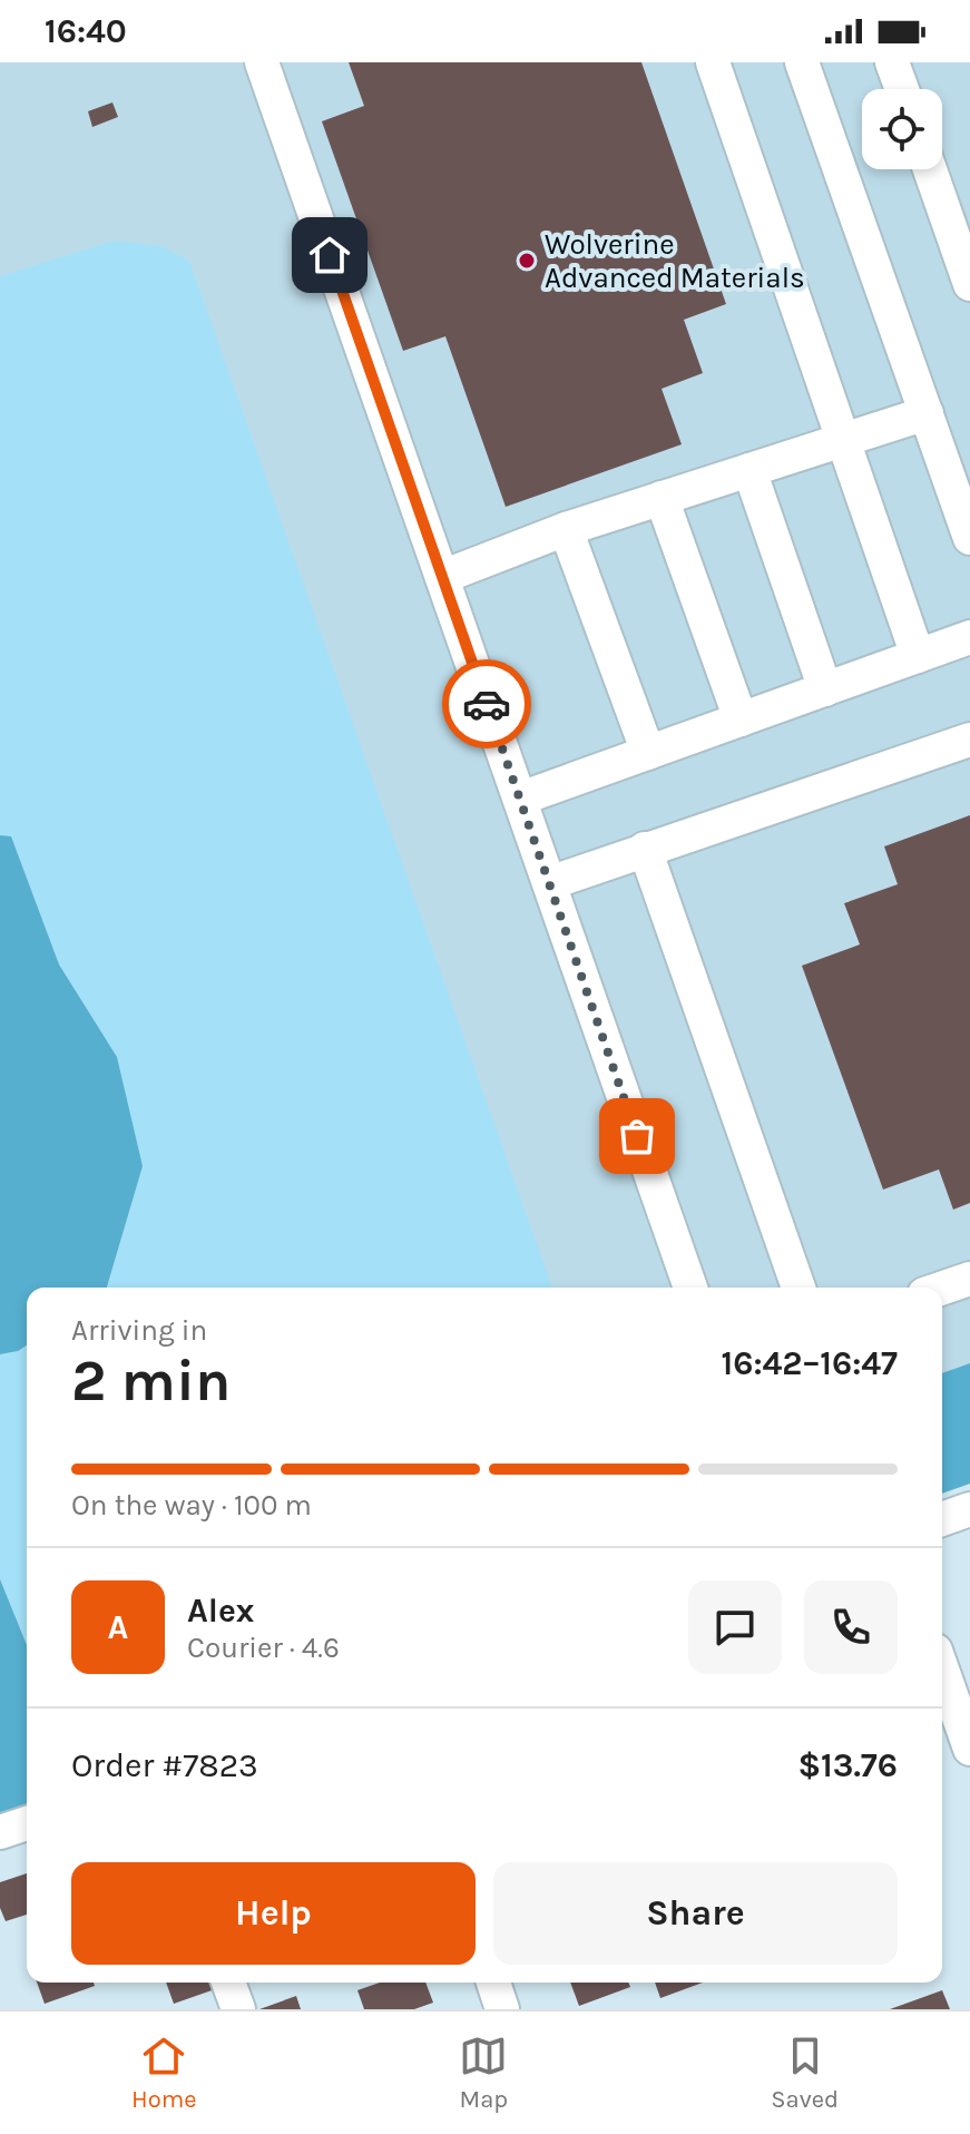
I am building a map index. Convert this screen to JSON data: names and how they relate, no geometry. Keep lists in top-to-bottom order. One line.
{"places":["Wolverine Advanced Materials"],"page":{"status":"16:40","heading":["2 min","Arriving in","16:42–16:47"],"panel":["Alex","Courier · 4.6","Order #7823","$13.76"],"bar":"On the way · 100 m","round":"A","buttons":["Help","Share"],"tabs":["Home","Map","Saved"]}}
